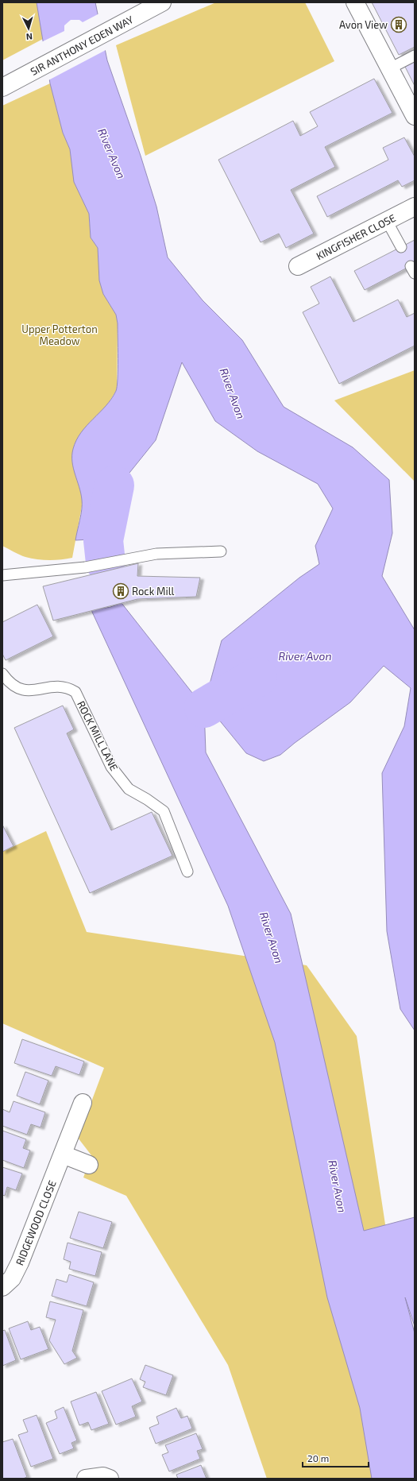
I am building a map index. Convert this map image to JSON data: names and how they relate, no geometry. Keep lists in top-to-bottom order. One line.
{"streets":{"street":["SIR ANTHONY EDEN WAY","KINGFISHER CLOSE","RIDGEWOOD CLOSE"],"lane":["ROCK MILL LANE"]},"water":["River Avon"],"parks":["Upper Potterton Meadow"],"places":{"building":["Avon View","Rock Mill"]},"scale_bar":"20 m","north":"bottom"}
